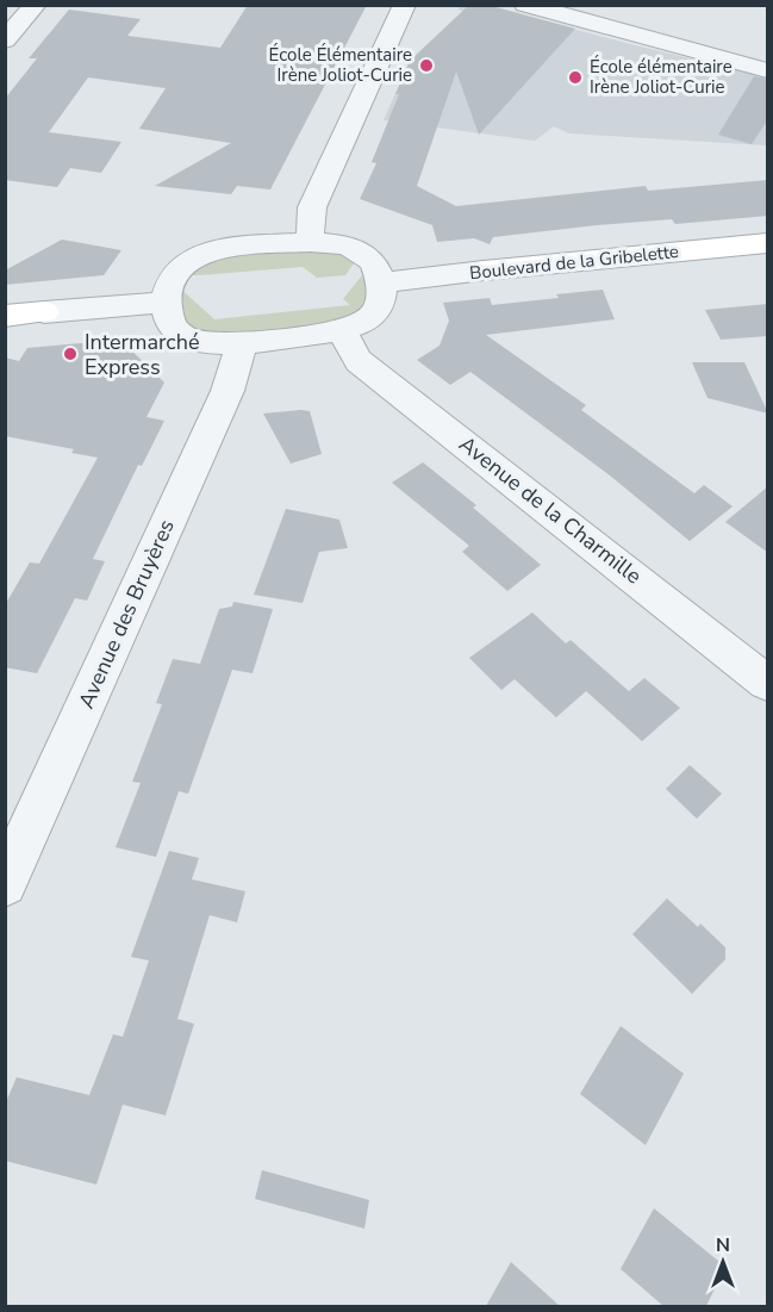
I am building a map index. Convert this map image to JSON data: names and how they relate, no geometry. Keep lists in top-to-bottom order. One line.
{"streets":{"main road":["Boulevard de la Gribelette"],"street":["Avenue de la Charmille","Avenue des Bruyères"]},"places":["École Élémentaire Irène Joliot-Curie","École élémentaire Irène Joliot-Curie","Intermarché Express"],"north":"top"}
